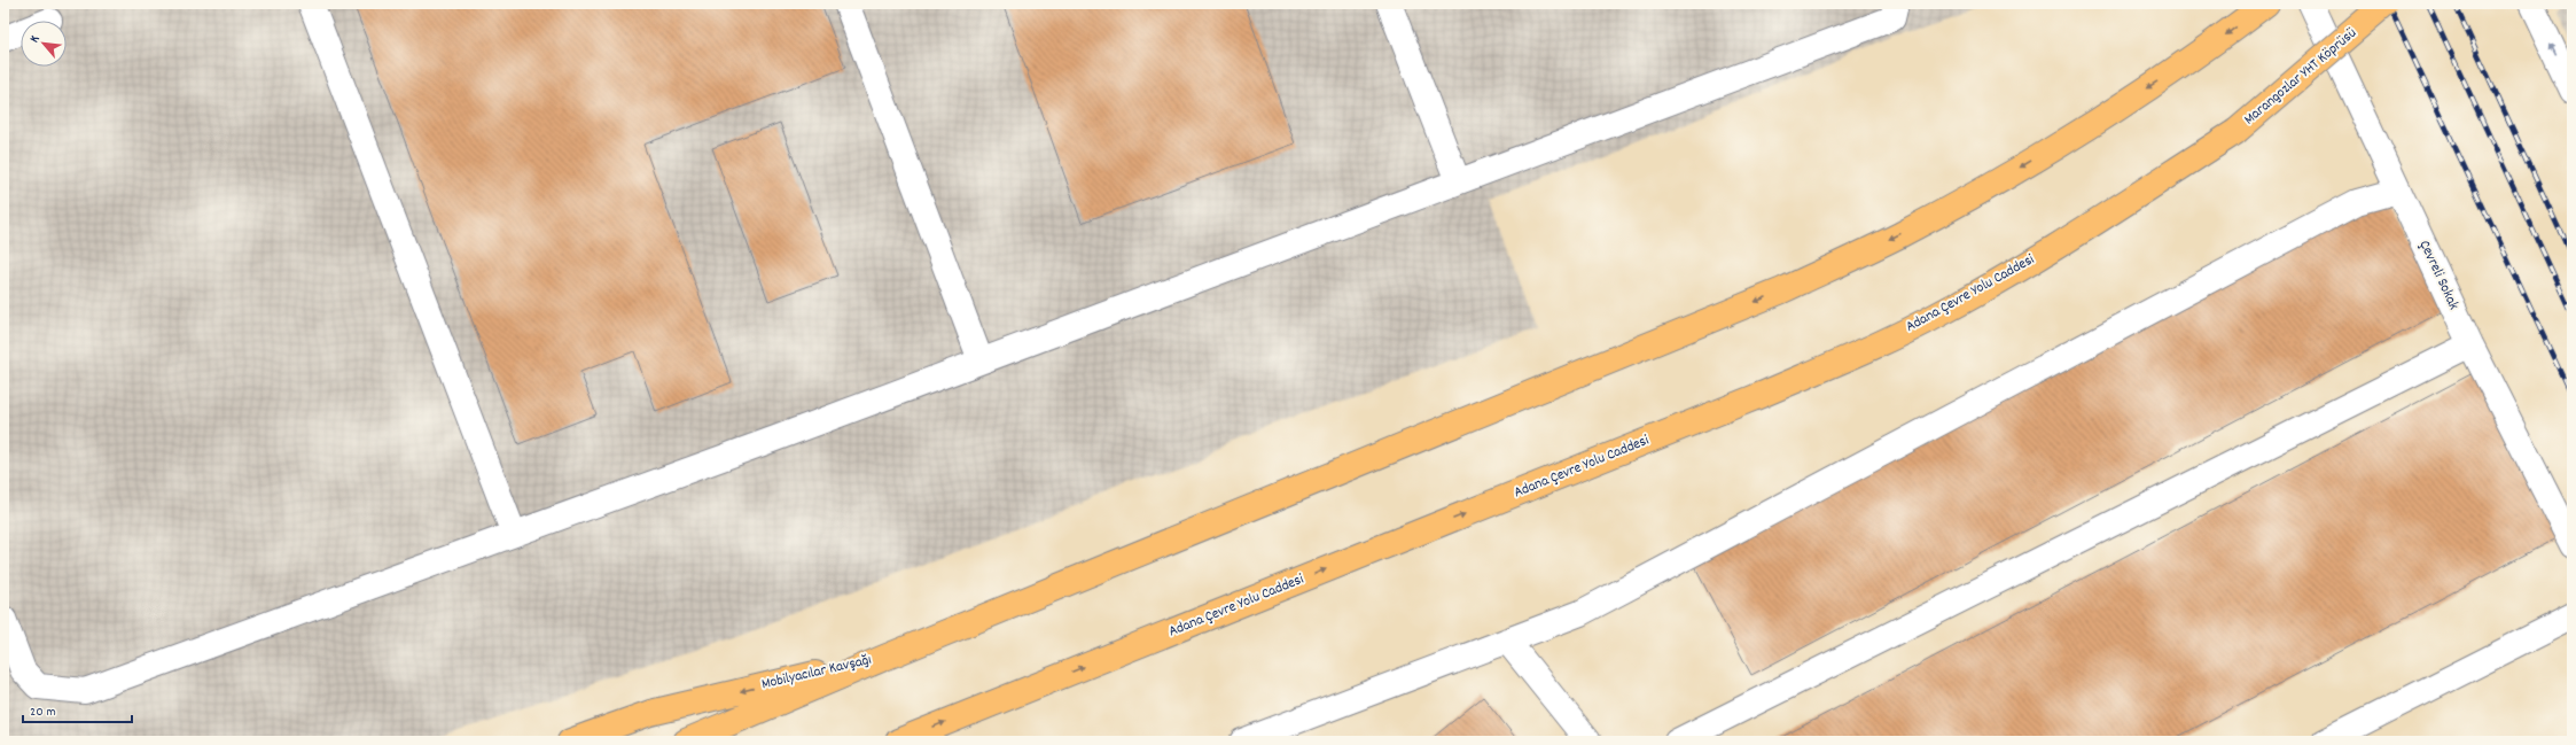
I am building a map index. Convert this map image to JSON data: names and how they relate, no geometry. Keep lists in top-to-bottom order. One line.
{"streets":{"highway":["Marangozlar YHT Köprüsü","Adana Çevre Yolu Caddesi","Mobilyacılar Kavşağı"],"street":["Çevreli Sokak"]},"crossings":[["Marangozlar YHT Köprüsü","Adana Çevre Yolu Caddesi"]],"scale_bar":"20 m","north":"top left"}
